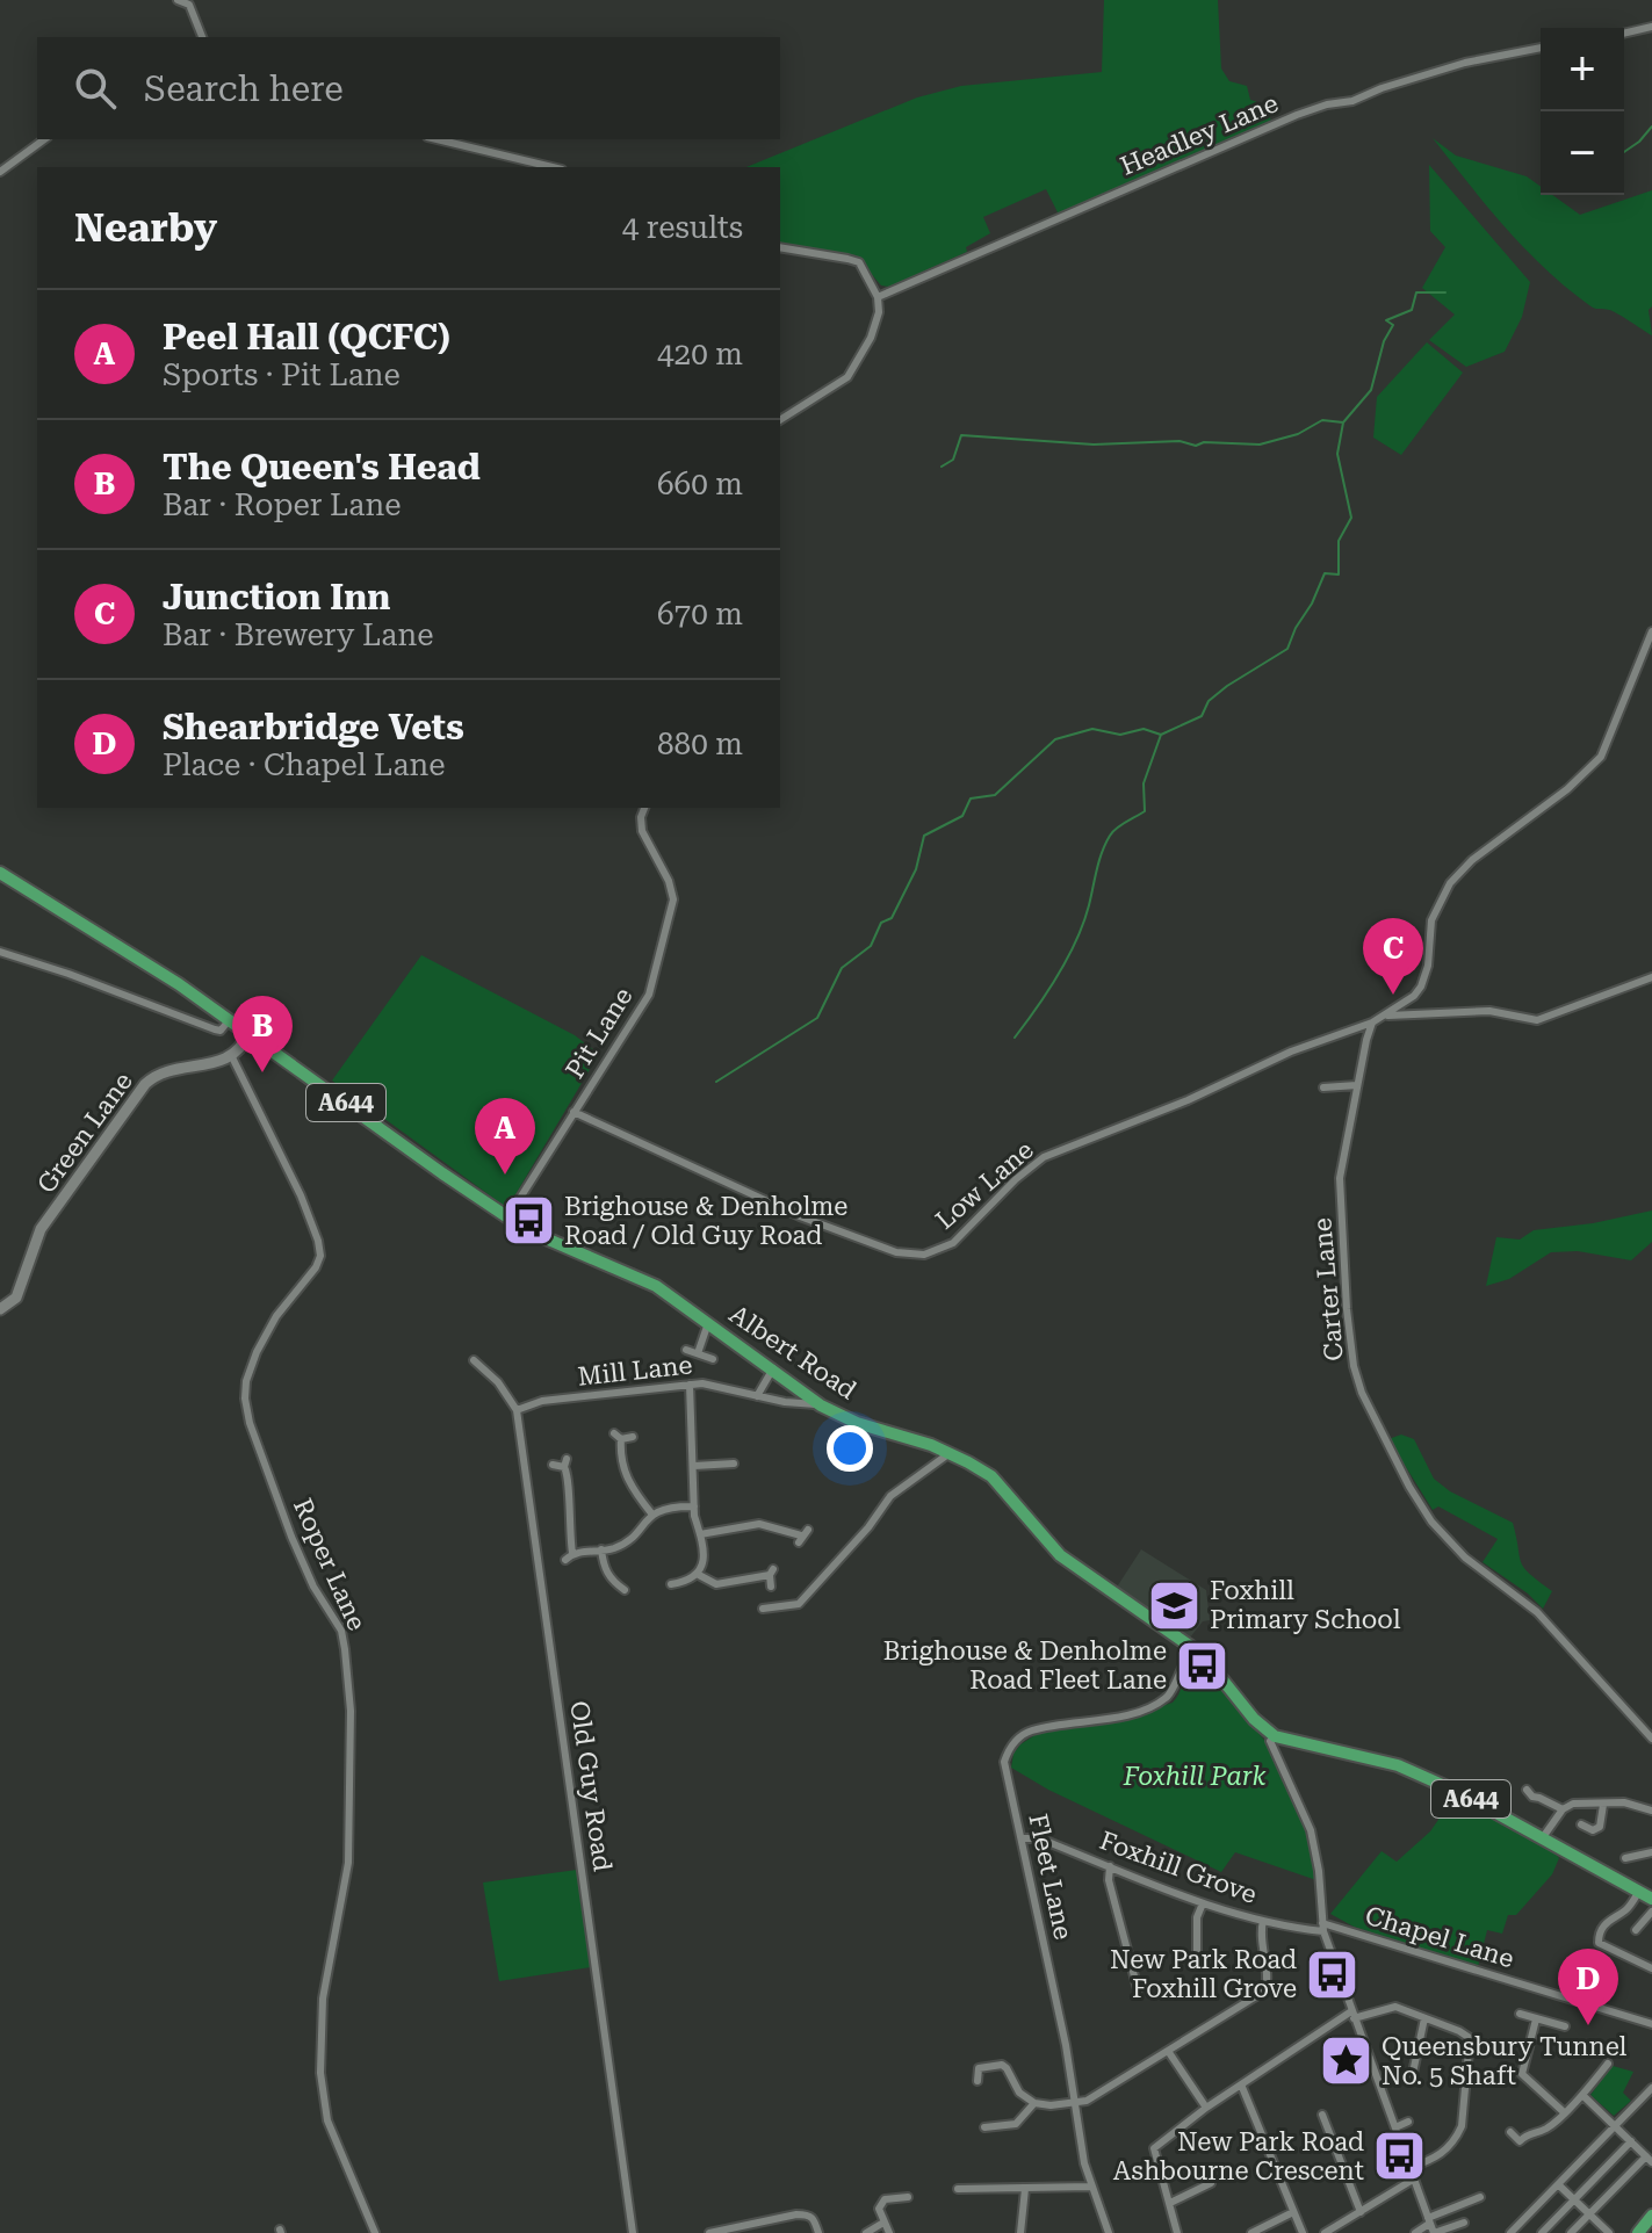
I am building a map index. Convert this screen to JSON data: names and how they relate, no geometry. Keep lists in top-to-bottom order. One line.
{"streets":{"main road":["A644","Albert Road"],"street":["Headley Lane","Pit Lane","Green Lane","Low Lane","Carter Lane","Mill Lane","Roper Lane","Old Guy Road","Foxhill Grove","Fleet Lane","Chapel Lane"]},"crossings":[["Pit Lane","Low Lane"],["Pit Lane","Albert Road"],["A644","Albert Road"],["A644","Fleet Lane"],["Green Lane","Roper Lane"],["Low Lane","Carter Lane"],["Albert Road","Mill Lane"],["Albert Road","Fleet Lane"],["Mill Lane","Old Guy Road"],["Foxhill Grove","Fleet Lane"],["Foxhill Grove","Chapel Lane"]],"parks":["Foxhill Park"],"places":{"bus stop":["Brighouse & Denholme Road / Old Guy Road","Brighouse & Denholme Road Fleet Lane","New Park Road Foxhill Grove","New Park Road Ashbourne Crescent"],"school or university":["Foxhill Primary School"],"place":["Queensbury Tunnel No. 5 Shaft"]},"page":{"map_buttons":["+","−"],"search":"Search here","heading":["Nearby","4 results"],"list":[{"mark":"A","name":"Peel Hall (QCFC)","note":"Sports · Pit Lane","value":"420 m"},{"mark":"B","name":"The Queen's Head","note":"Bar · Roper Lane","value":"660 m"},{"mark":"C","name":"Junction Inn","note":"Bar · Brewery Lane","value":"670 m"},{"mark":"D","name":"Shearbridge Vets","note":"Place · Chapel Lane","value":"880 m"}],"pins":["C","B","A","D"]}}
